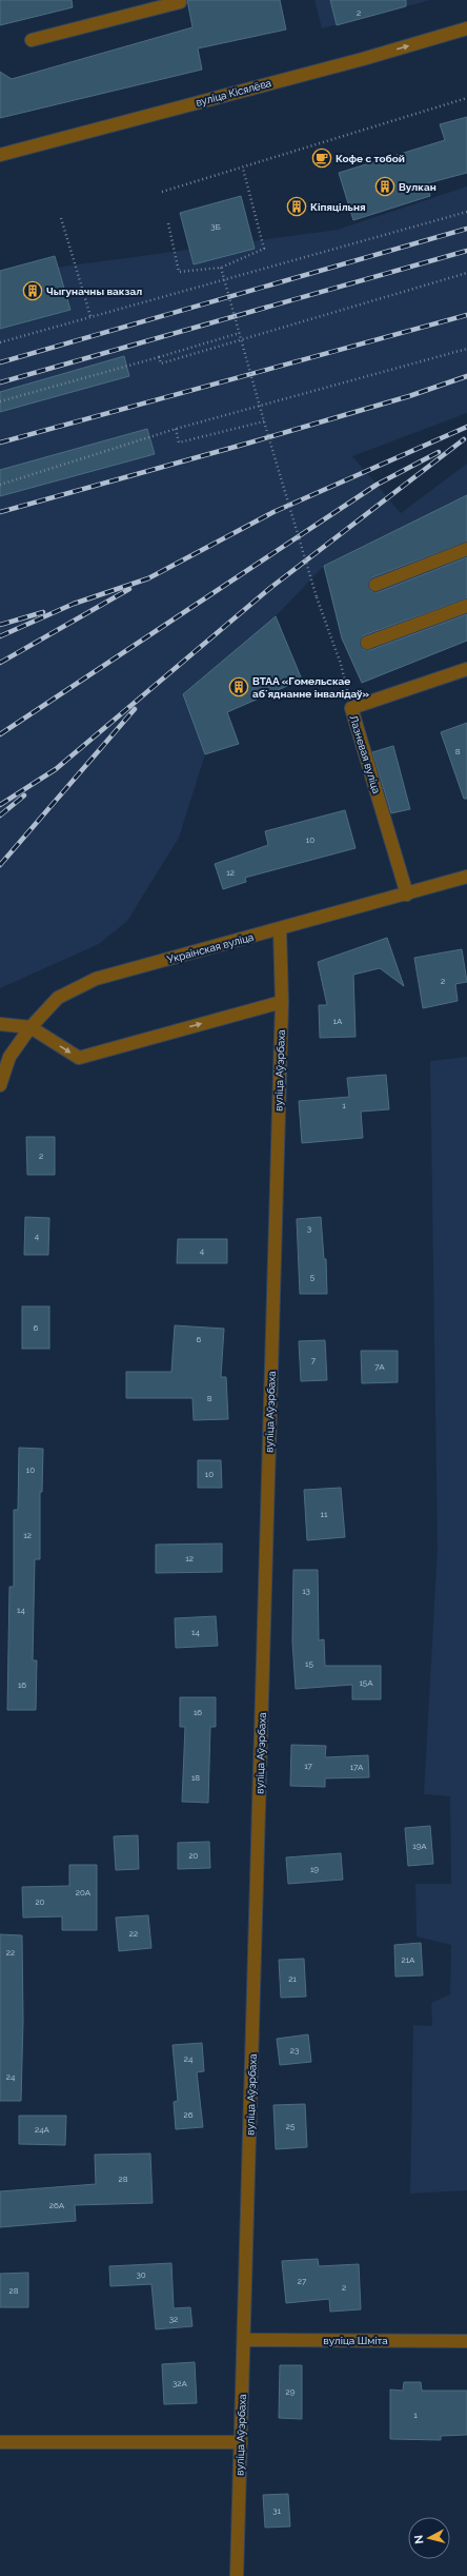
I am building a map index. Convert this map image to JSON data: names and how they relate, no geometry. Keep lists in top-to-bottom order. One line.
{"streets":{"street":["вуліца Кісялёва","Лазневая вуліца","Украінская вуліца","вуліца Аўэрбаха","вуліца Шміта"]},"crossings":[["Лазневая вуліца","Украінская вуліца"],["Украінская вуліца","вуліца Аўэрбаха"],["вуліца Аўэрбаха","вуліца Шміта"]],"places":{"cafe":["Кофе с тобой"],"building":["Вулкан","Кіпяцільня","Чыгуначны вакзал","ВТАА «Гомельскае абʼяднанне інвалідаў»"]},"house_numbers":["2","3Б","8","10","12","2","1А","1","2","3","4","4","5","6","6","7","7А","8","10","10","11","12","12","13","14","14","15","15А","16","16","17","17А","18","19А","20","19","20А","20","22","22","21А","21","23","24","24","26","25","24А","28","26А","30","27","2","28","32","32А","29","1","31"],"north":"left"}
